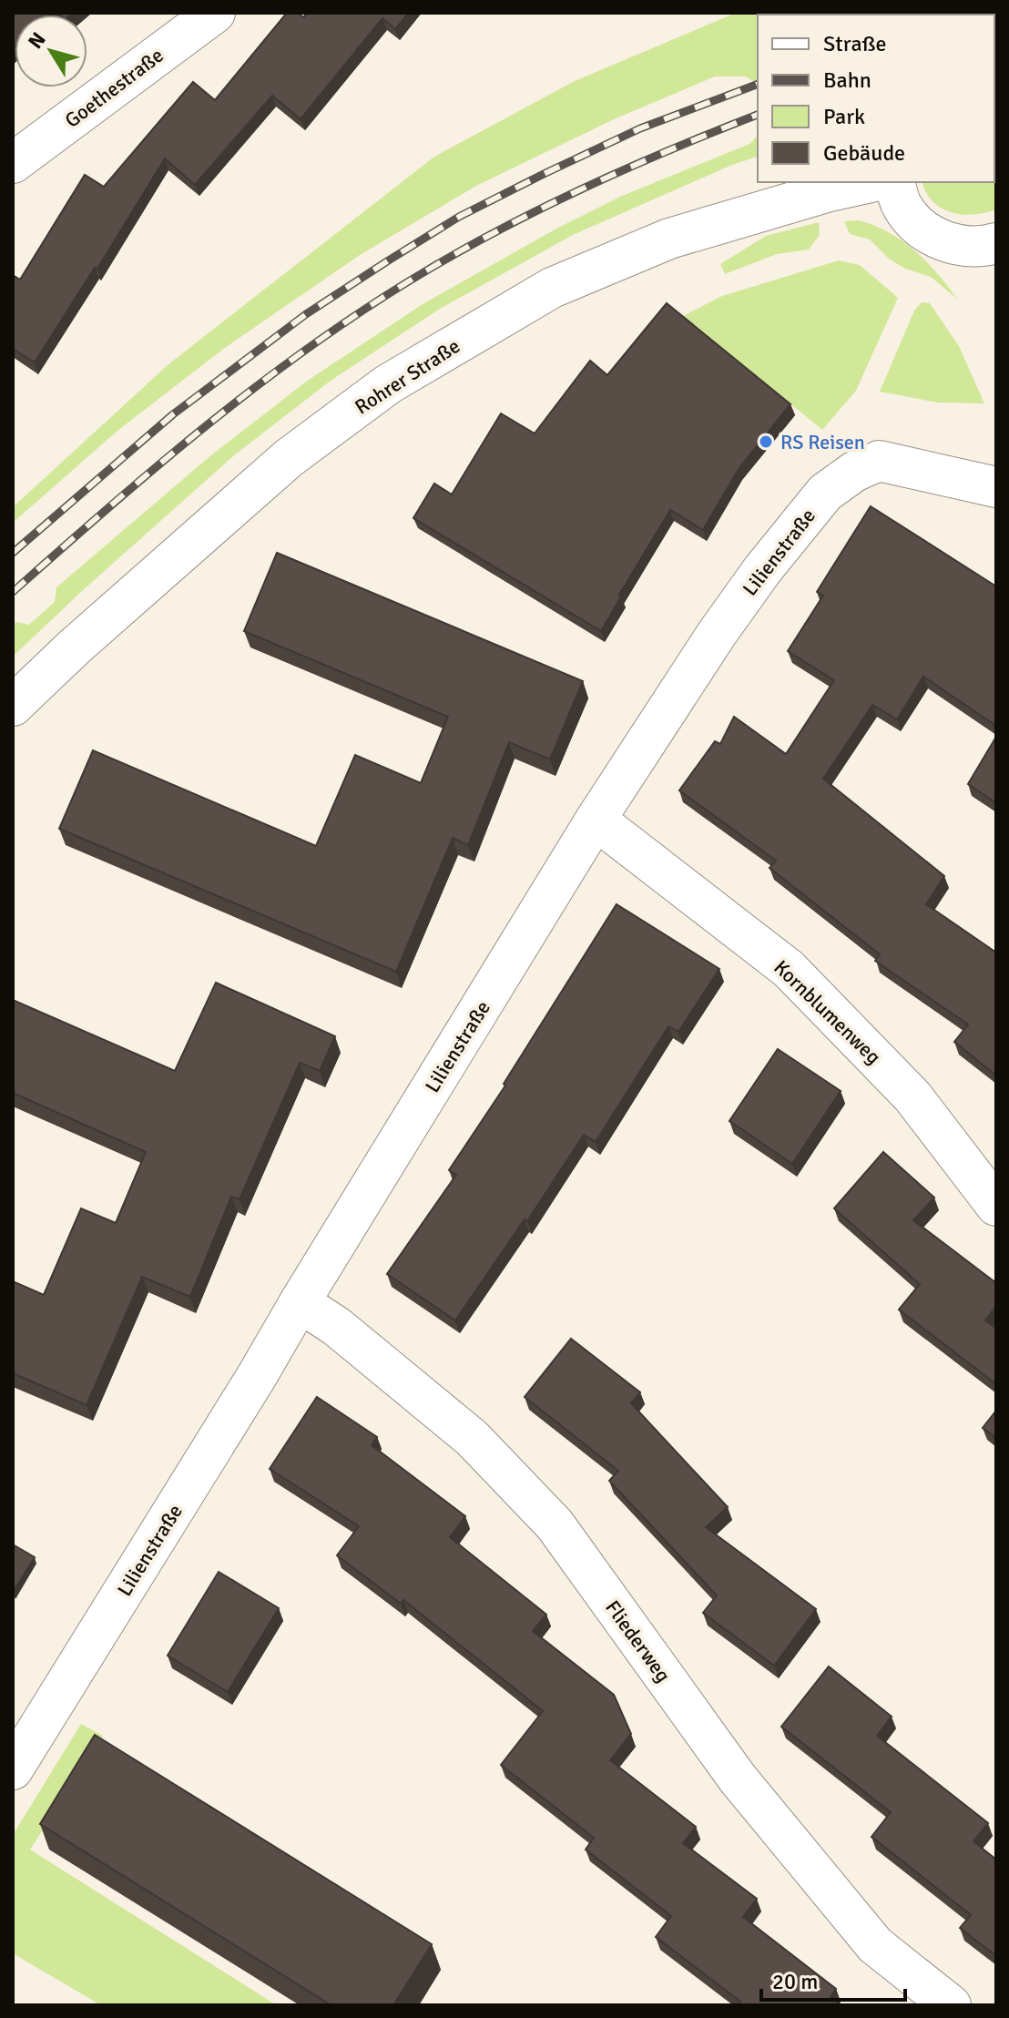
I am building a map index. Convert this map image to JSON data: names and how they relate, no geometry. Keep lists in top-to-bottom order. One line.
{"streets":{"street":["Goethestraße","Rohrer Straße","Lilienstraße","Kornblumenweg","Fliederweg"]},"crossings":[["Lilienstraße","Kornblumenweg"],["Lilienstraße","Fliederweg"]],"places":["RS Reisen"],"legend":["Straße","Bahn","Park","Gebäude"],"scale_bar":"20 m","north":"top left"}
